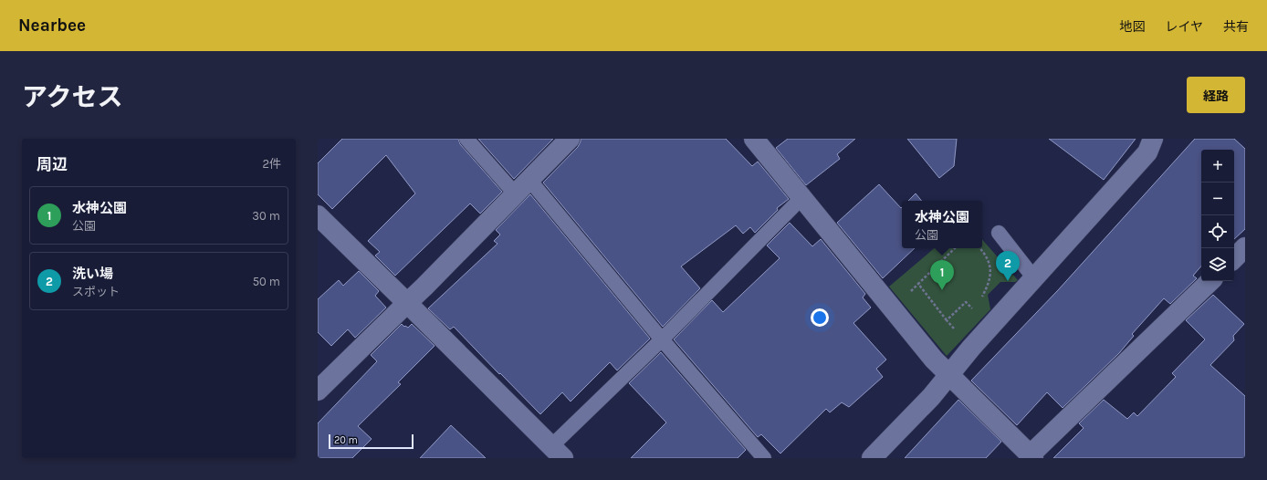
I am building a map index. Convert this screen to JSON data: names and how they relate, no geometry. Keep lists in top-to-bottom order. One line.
{"scale_bar":"20 m","page":{"header":"Nearbee","nav":["地図","レイヤ","共有"],"title":"アクセス","buttons":"経路","heading":["周辺","2件"],"map_buttons":["+","−"],"list":[{"mark":"1","name":"水神公園","note":"公園","value":"30 m"},{"mark":"2","name":"洗い場","note":"スポット","value":"50 m"}],"popup":["水神公園","公園"],"pins":["2","1"],"scale":"20 m"}}
